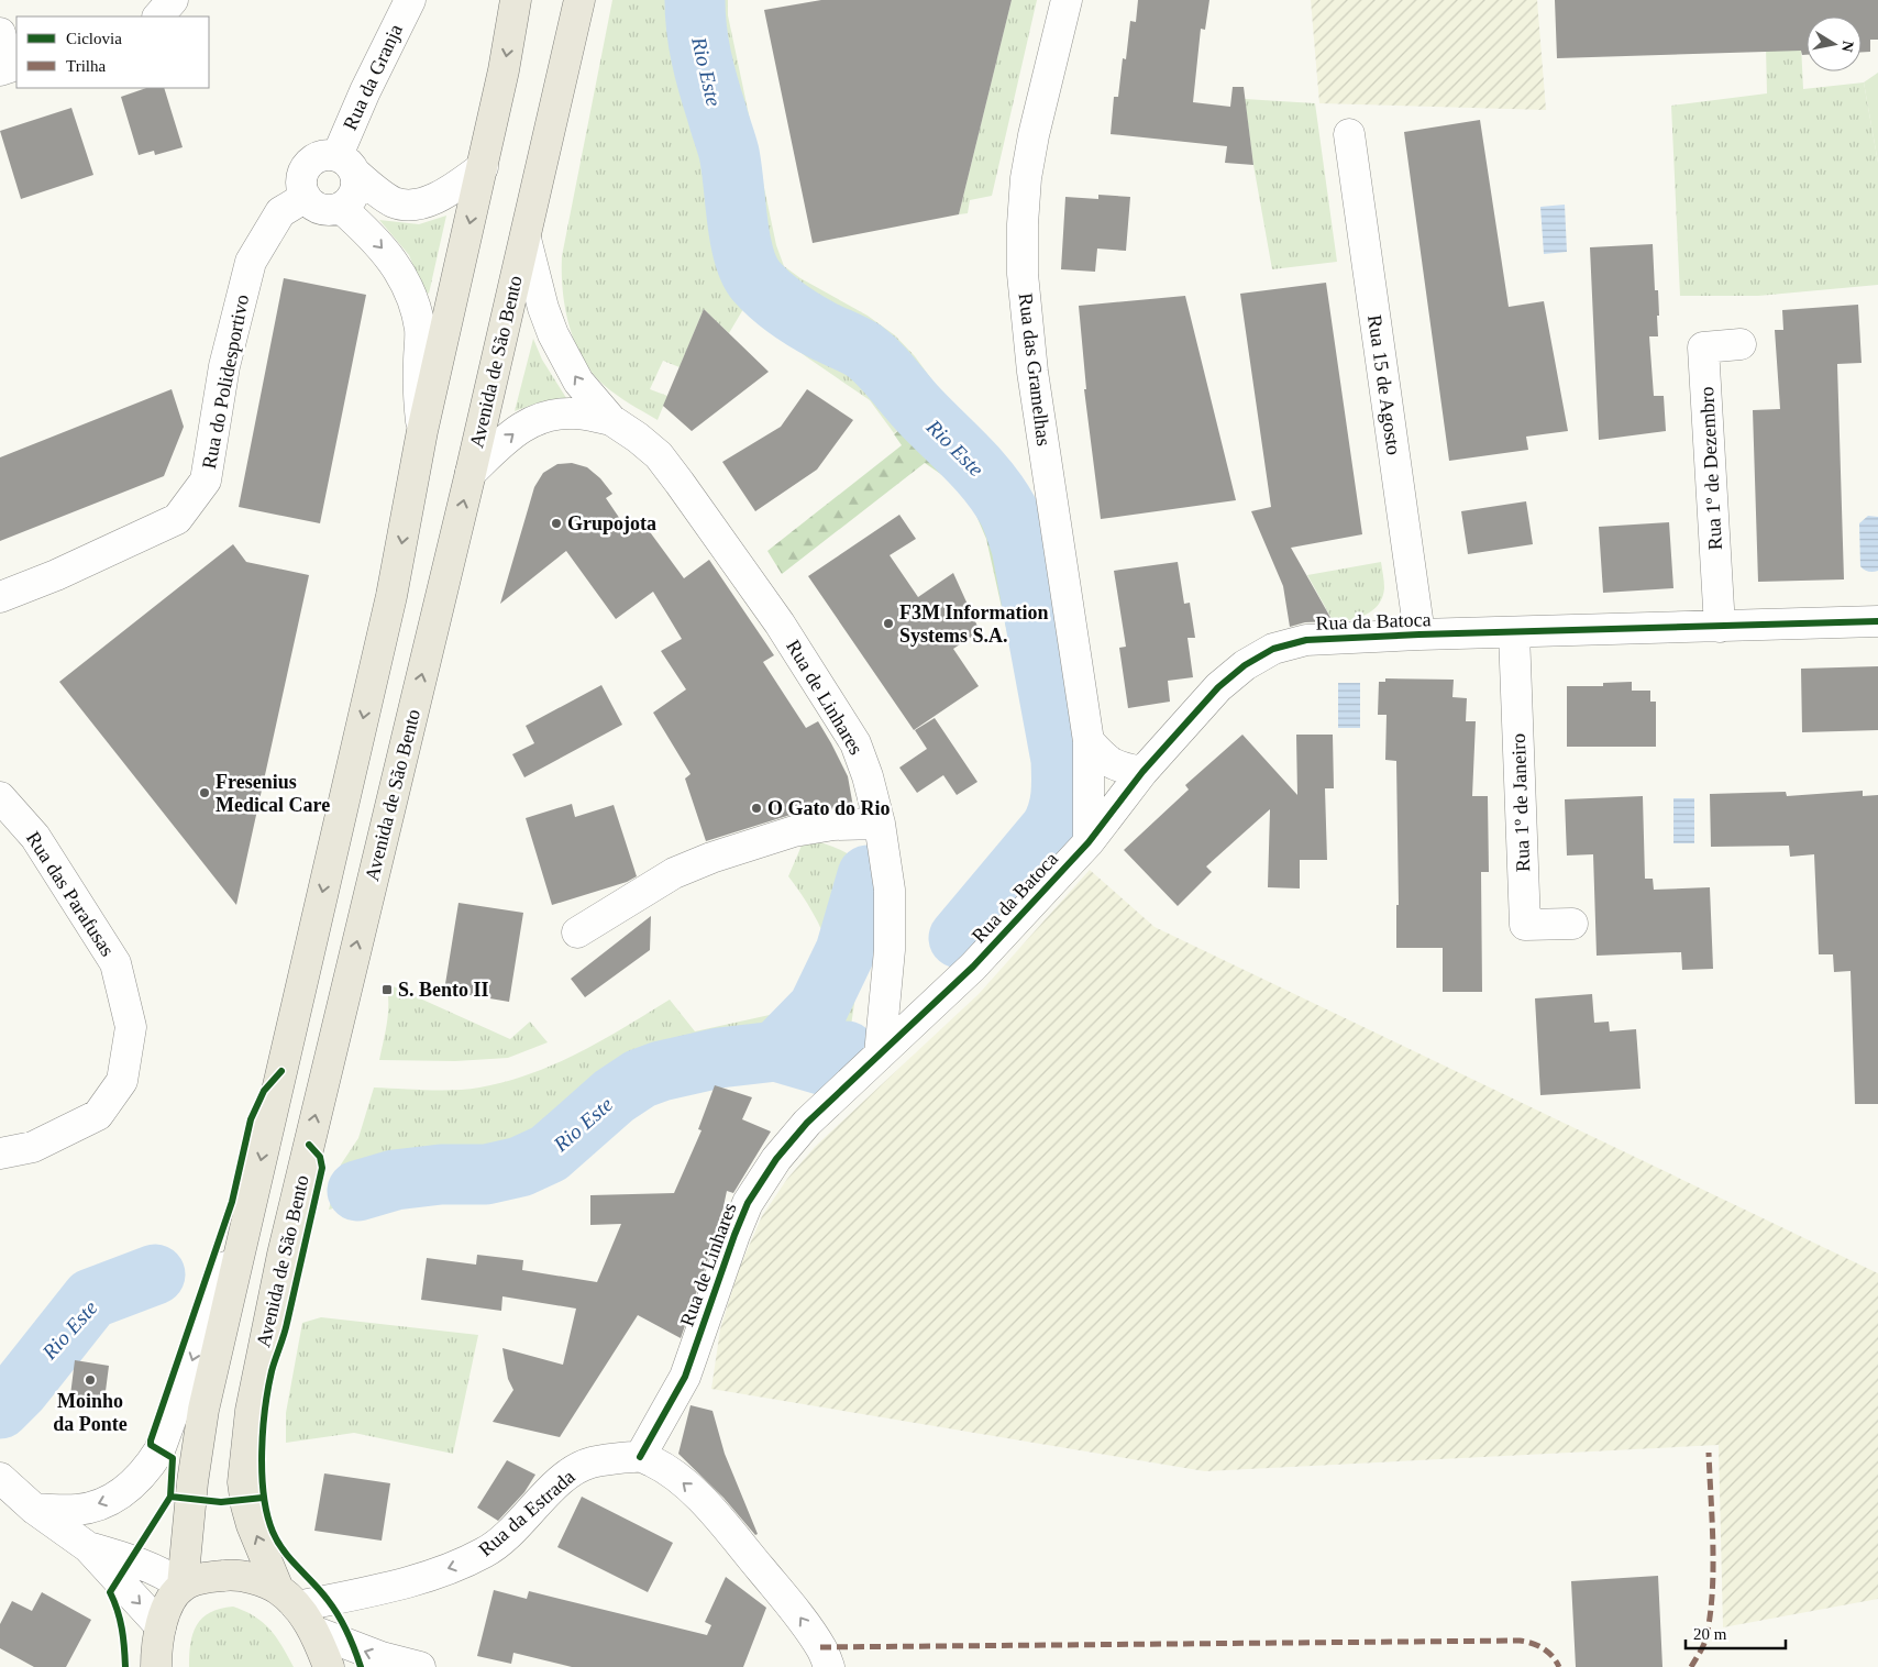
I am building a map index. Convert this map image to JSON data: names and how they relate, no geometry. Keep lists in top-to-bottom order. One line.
{"streets":{"main road":["Avenida de São Bento"],"street":["Rua da Granja","Rua das Gramelhas","Rua do Polidesportivo","Rua 15 de Agosto","Rua 1º de Dezembro","Rua da Batoca","Rua de Linhares","Rua 1º de Janeiro","Rua das Parafusas","Rua da Estrada"]},"crossings":[["Rua da Granja","Rua do Polidesportivo"],["Avenida de São Bento","Rua de Linhares"],["Avenida de São Bento","Rua da Estrada"],["Rua das Gramelhas","Rua da Batoca"],["Rua 15 de Agosto","Rua da Batoca"],["Rua 1º de Dezembro","Rua da Batoca"],["Rua da Batoca","Rua de Linhares"],["Rua da Batoca","Rua 1º de Janeiro"],["Rua de Linhares","Rua da Estrada"]],"one_way":["Rua da Estrada"],"water":["Rio Este"],"places":{"other":["Grupojota","F3M Information Systems S.A.","Fresenius Medical Care","O Gato do Rio","Moinho da Ponte"],"transit":["S. Bento II"]},"legend":["Ciclovia","Trilha"],"scale_bar":"20 m","north":"right"}
